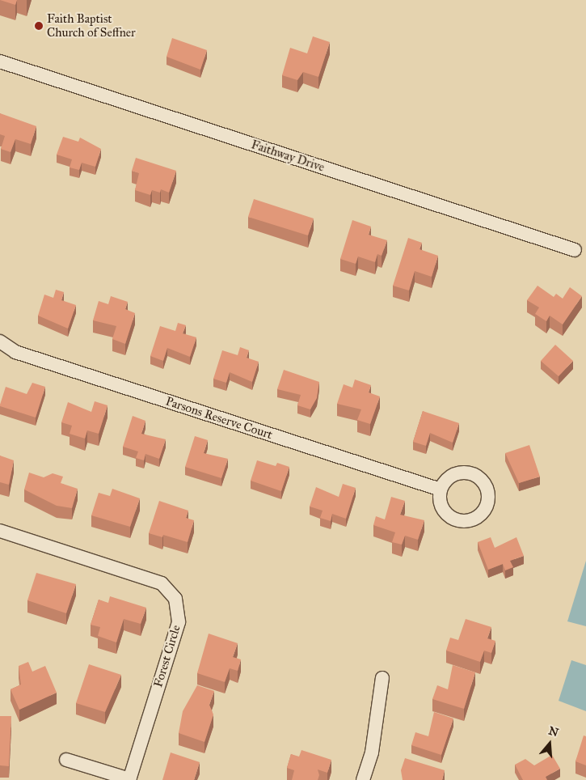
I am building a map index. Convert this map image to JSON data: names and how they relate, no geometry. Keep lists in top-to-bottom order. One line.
{"streets":{"street":["Faithway Drive","Parsons Reserve Court","Forest Circle"]},"places":["Faith Baptist Church of Seffner"],"north":"top"}
